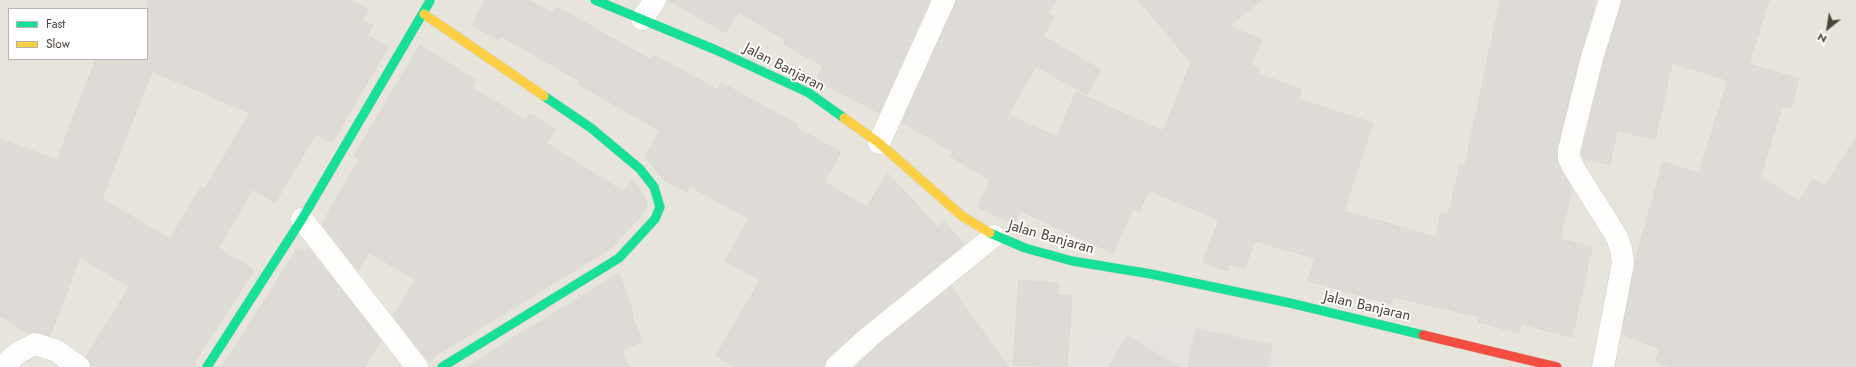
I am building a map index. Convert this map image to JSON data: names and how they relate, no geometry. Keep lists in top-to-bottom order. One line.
{"streets":{"street":["Jalan Banjaran"]},"legend":["Fast","Slow"],"north":"bottom left"}
